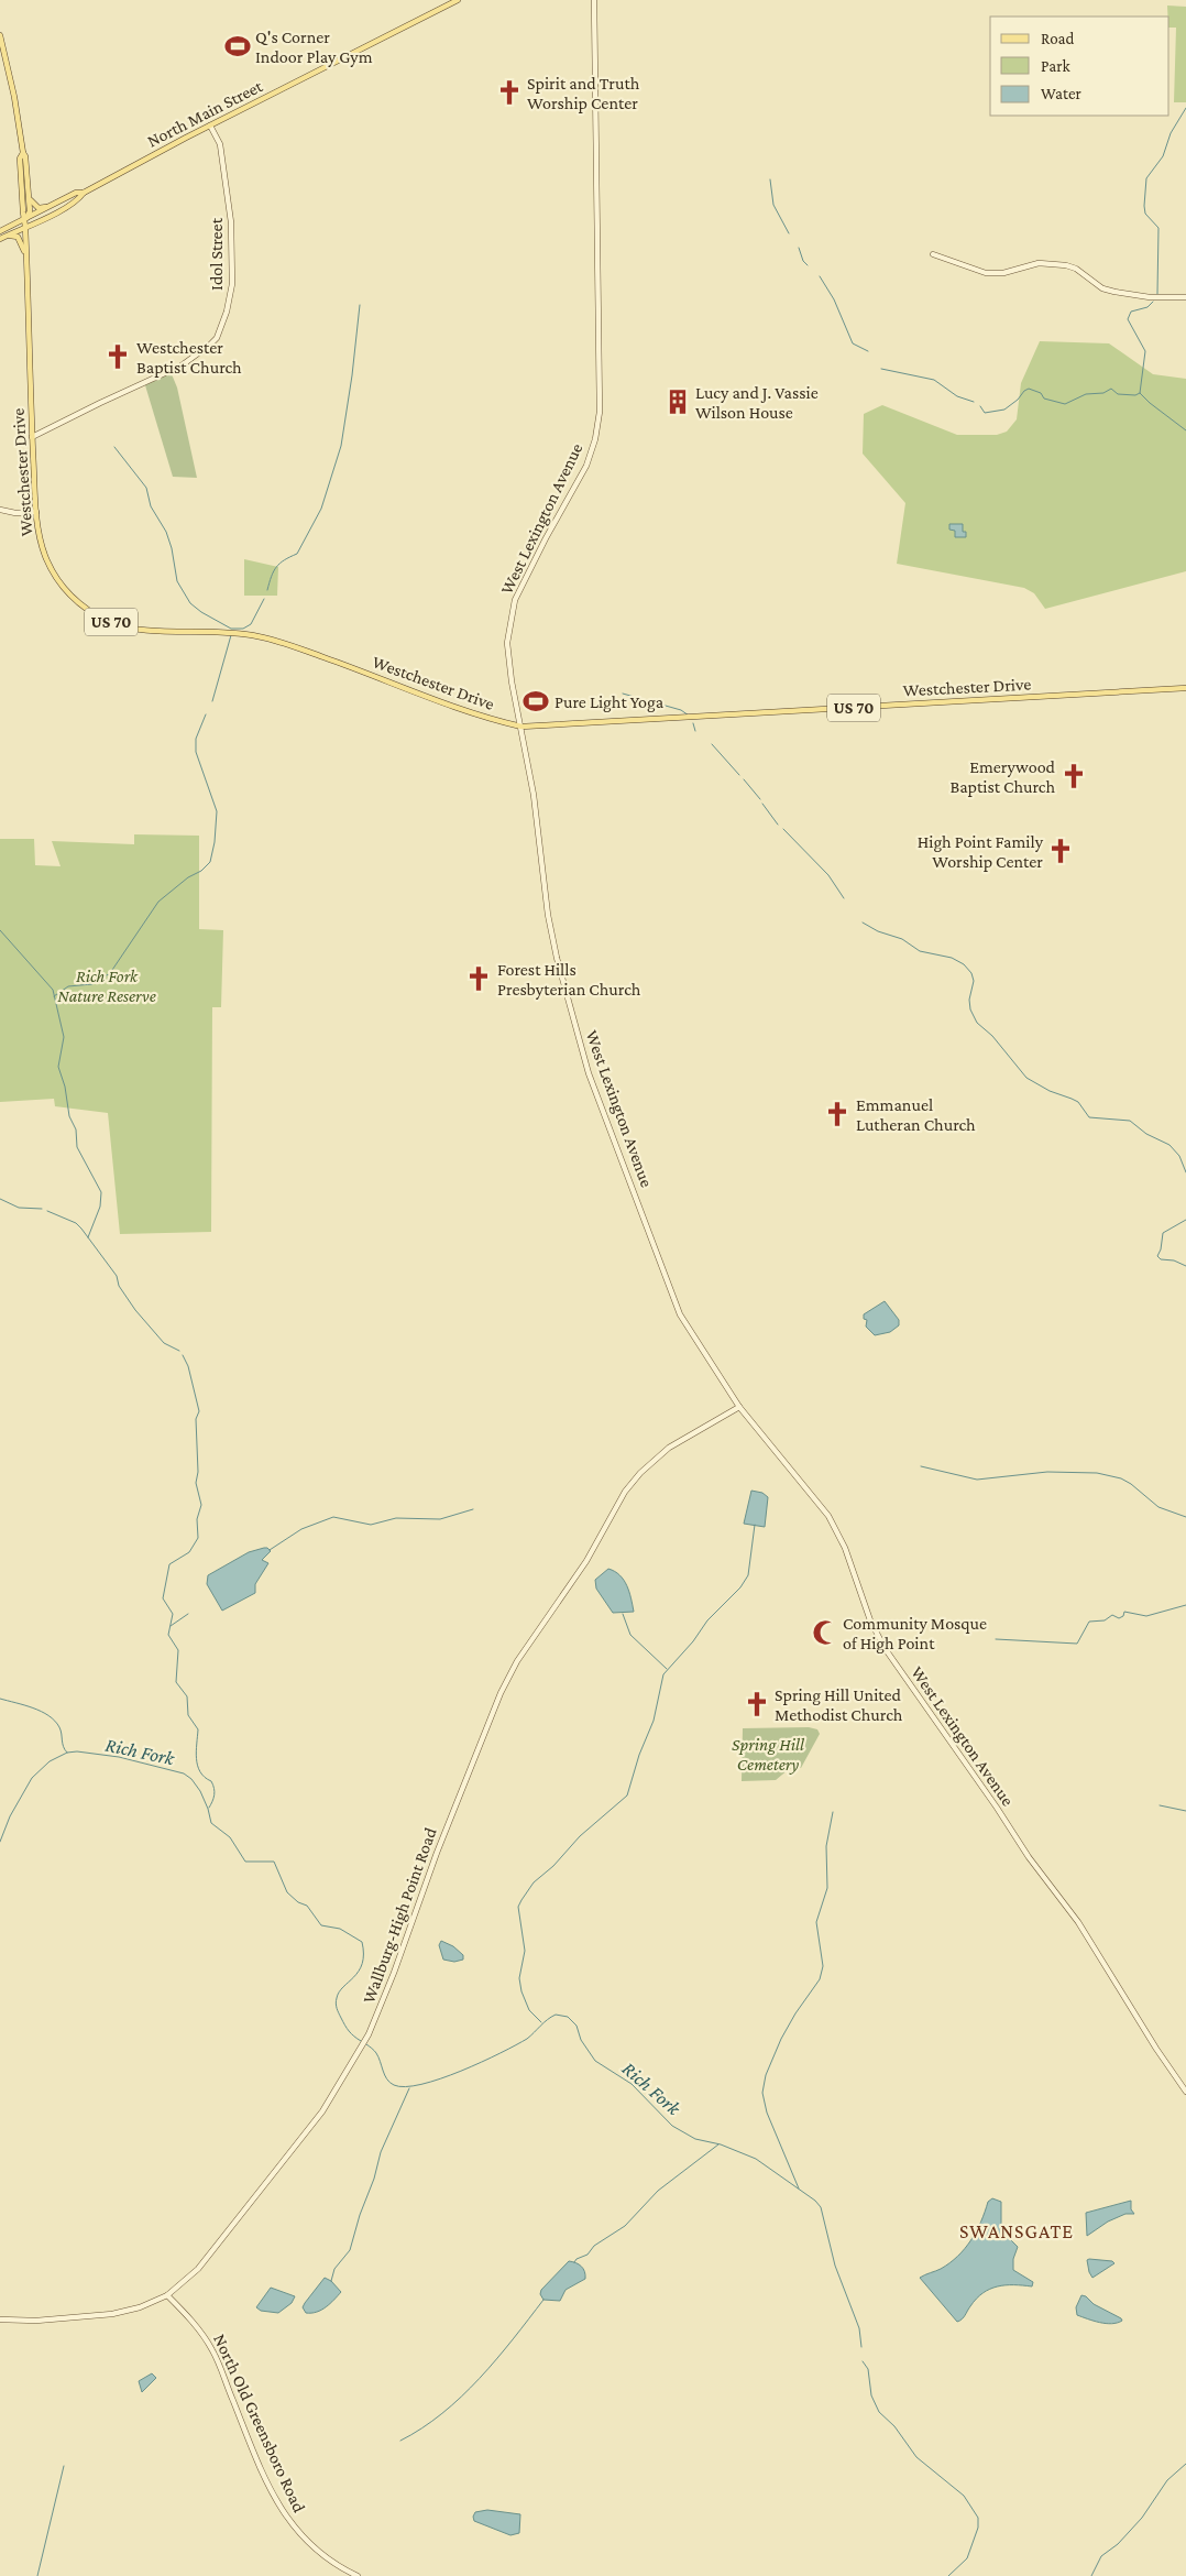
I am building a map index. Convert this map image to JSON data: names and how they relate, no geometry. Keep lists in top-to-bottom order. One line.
{"streets":{"main road":["North Main Street","Westchester Drive","US 70"],"street":["Idol Street","West Lexington Avenue","Wallburg-High Point Road","North Old Greensboro Road"]},"crossings":[["North Main Street","Idol Street"],["North Main Street","Westchester Drive"],["North Main Street","US 70"],["Idol Street","Westchester Drive"],["Westchester Drive","West Lexington Avenue"],["Westchester Drive","US 70"],["West Lexington Avenue","Wallburg-High Point Road"],["Wallburg-High Point Road","North Old Greensboro Road"]],"districts":["SWANSGATE"],"water":["Rich Fork"],"parks":["Rich Fork Nature Reserve","Spring Hill Cemetery"],"places":{"sports":["Q's Corner Indoor Play Gym","Pure Light Yoga"],"church":["Spirit and Truth Worship Center","Westchester Baptist Church","Emerywood Baptist Church","High Point Family Worship Center","Forest Hills Presbyterian Church","Emmanuel Lutheran Church","Spring Hill United Methodist Church"],"building":["Lucy and J. Vassie Wilson House"],"mosque":["Community Mosque of High Point"]},"legend":["Road","Park","Water"]}
